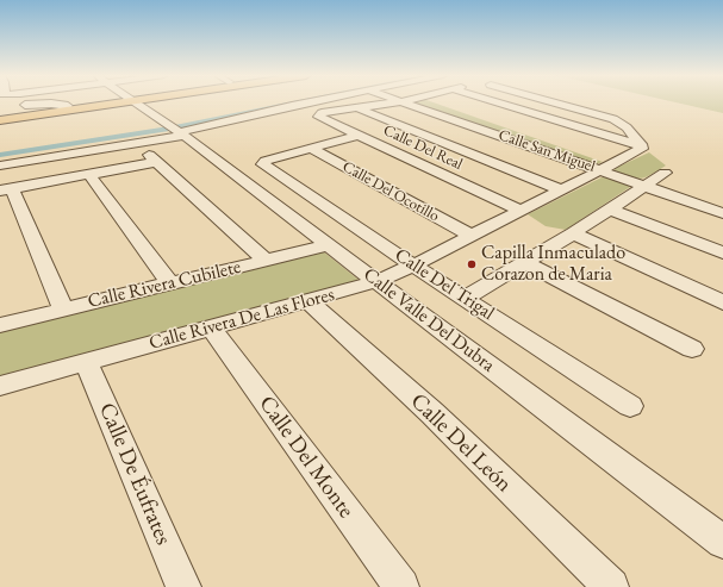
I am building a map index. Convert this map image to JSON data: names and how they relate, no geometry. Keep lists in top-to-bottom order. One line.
{"streets":{"street":["Calle Del Real","Calle San Miguel","Calle Del Ocotillo","Calle Rivera Cubilete","Calle Del Trigal","Calle Rivera De Las Flores","Calle Valle Del Dubra","Calle Del León","Calle Del Monte","Calle De Éufrates"]},"crossings":[["Calle Del Real","Calle Rivera De Las Flores"],["Calle San Miguel","Calle Rivera De Las Flores"],["Calle Del Ocotillo","Calle Del Trigal"],["Calle Del Ocotillo","Calle Rivera De Las Flores"],["Calle Rivera Cubilete","Calle Valle Del Dubra"],["Calle Del Trigal","Calle Rivera De Las Flores"],["Calle Rivera De Las Flores","Calle Valle Del Dubra"],["Calle Rivera De Las Flores","Calle Del León"],["Calle Rivera De Las Flores","Calle Del Monte"],["Calle Rivera De Las Flores","Calle De Éufrates"]],"places":["Capilla Inmaculado Corazon de Maria"]}
